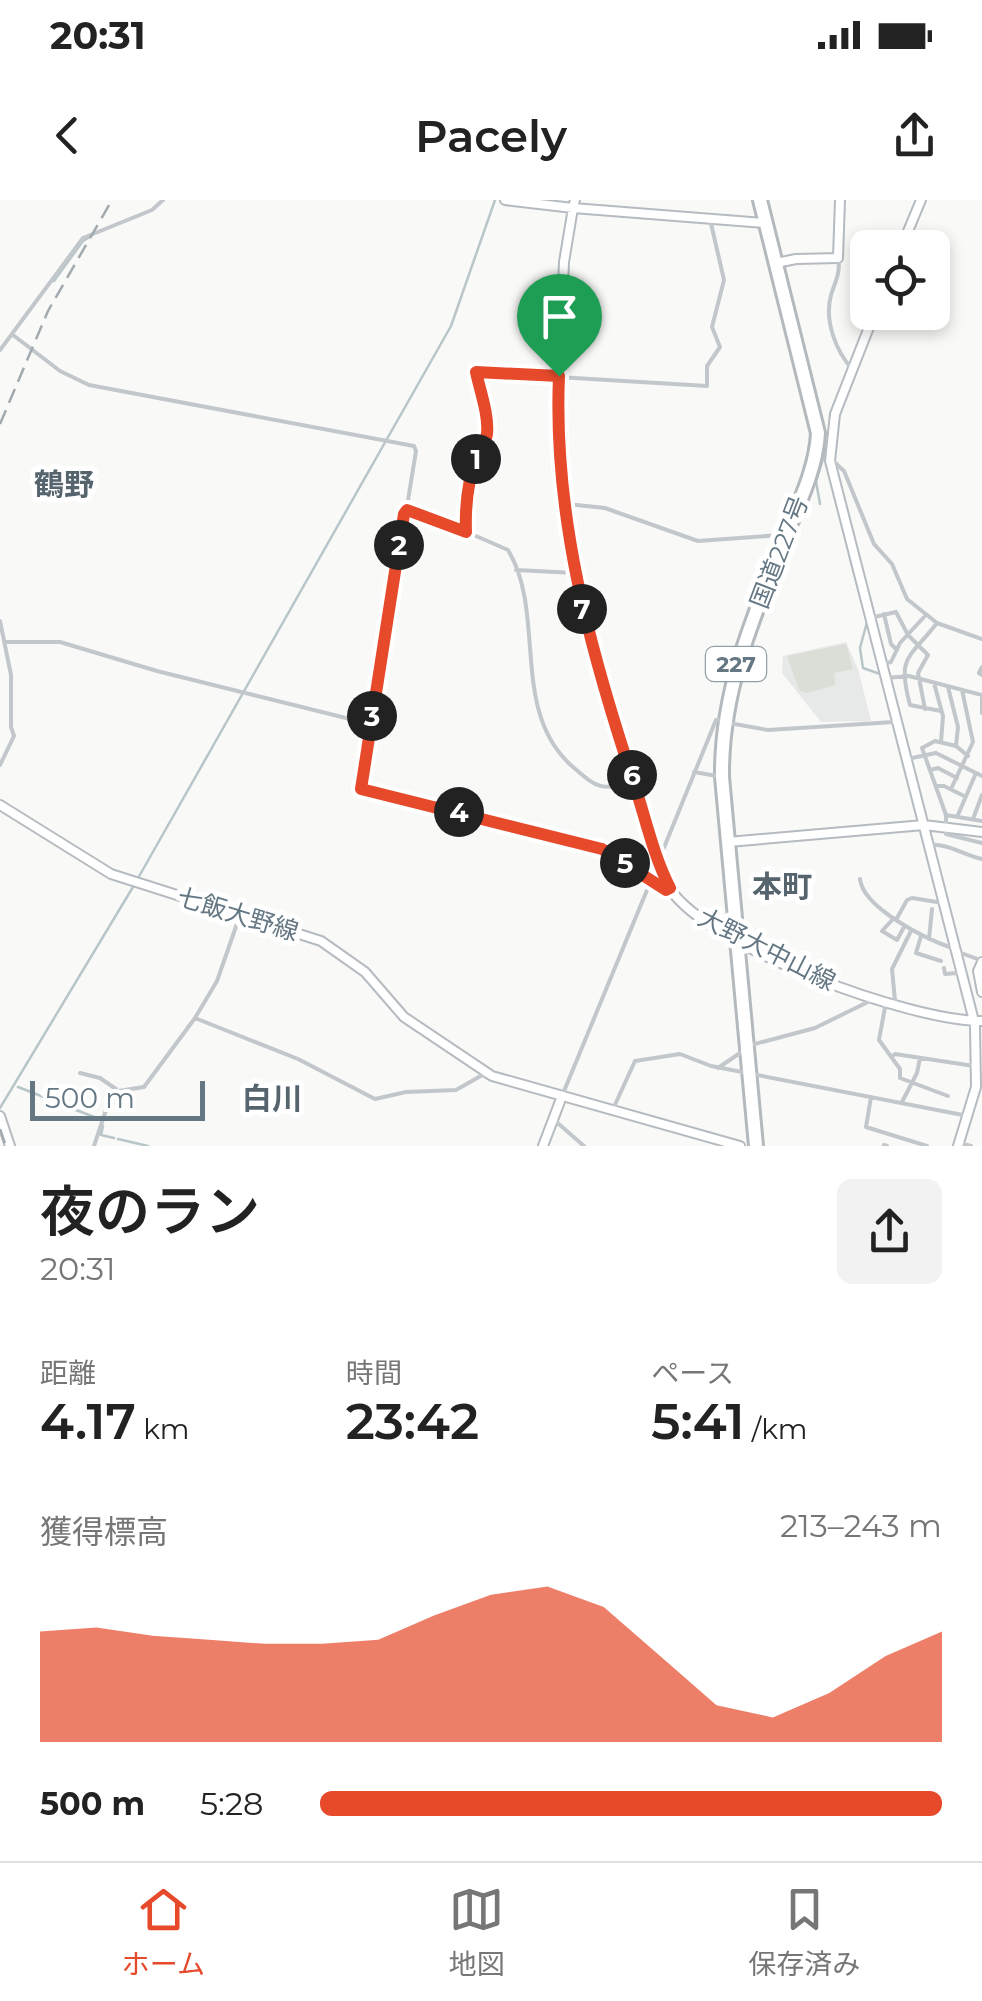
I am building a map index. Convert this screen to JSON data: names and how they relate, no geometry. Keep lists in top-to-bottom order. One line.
{"streets":{"highway":["国道227号","227"],"main road":["七飯大野線","大野大中山線"]},"crossings":[["国道227号","大野大中山線"]],"districts":["鶴野","本町","白川"],"scale_bar":"500 m","page":{"status":"20:31","header":"Pacely","pins":["1","2","7","3","6","4","5"],"scale":"500 m","heading":["夜のラン","20:31"],"stats":[["距離","4.17 km"],["時間","23:42"],["ペース","5:41 /km"]],"chart":["獲得標高","213–243 m"],"list":[{"name":"500 m","note":"5:28"}],"tabs":["ホーム","地図","保存済み"]}}
